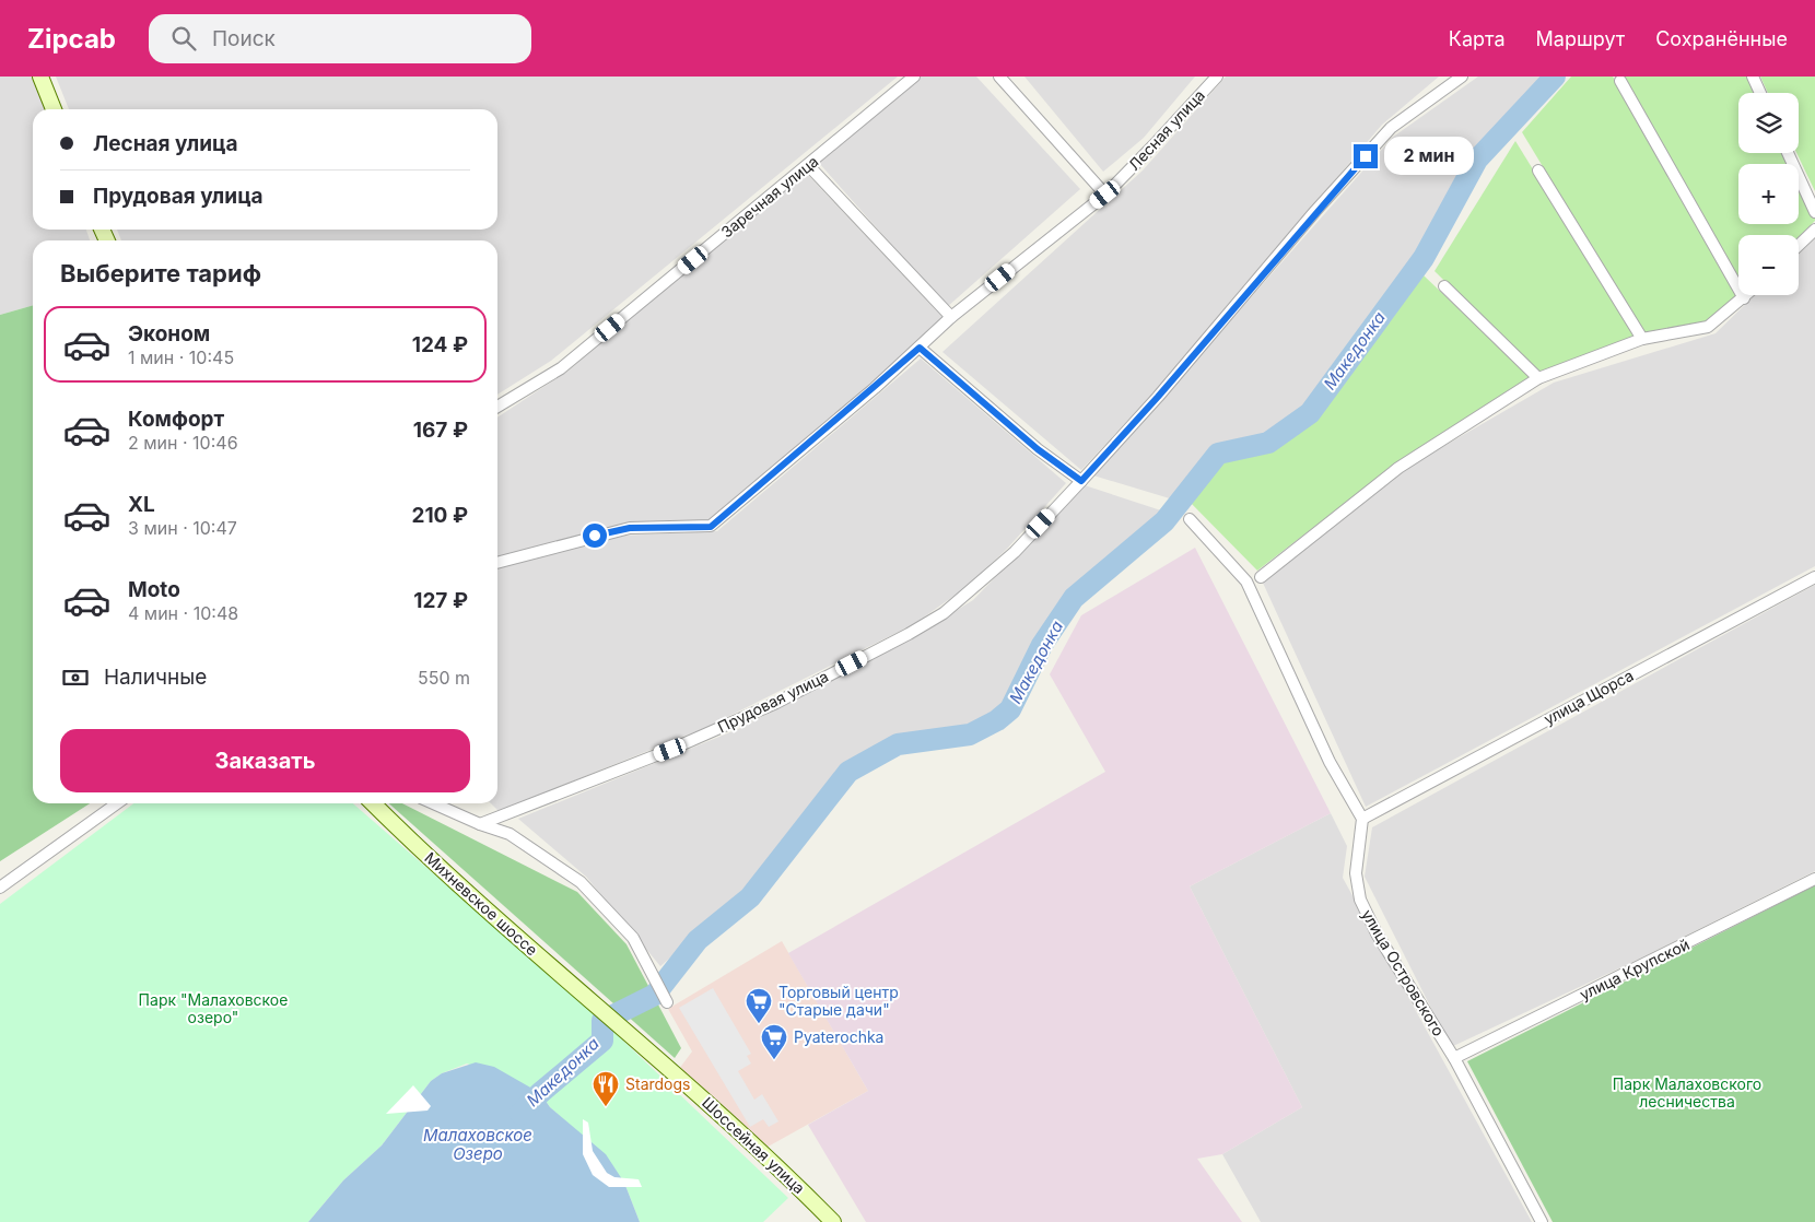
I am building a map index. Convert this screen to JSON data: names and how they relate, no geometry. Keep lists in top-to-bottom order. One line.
{"streets":{"main road":["Михневское шоссе","Шоссейная улица"],"street":["Лесная улица","Заречная улица","улица Щорса","Прудовая улица","улица Крупской","улица Островского"]},"crossings":[["улица Щорса","улица Островского"],["Михневское шоссе","Шоссейная улица"],["улица Крупской","улица Островского"]],"water":["Македонка","Малаховское Озеро"],"parks":["Парк \"Малаховское озеро\"","Парк Малаховского лесничества"],"places":{"supermarket":["Торговый центр \"Старые дачи\"","Pyaterochka"],"restaurant":["Stardogs"]},"page":{"header":"Zipcab","search":"Поиск","nav":["Карта","Маршрут","Сохранённые"],"map_buttons":["+","−"],"banner":["Лесная улица","Прудовая улица"],"bubble":"2 мин","heading":"Выберите тариф","list":[{"name":"Эконом","note":"1 мин · 10:45","value":"124 ₽"},{"name":"Комфорт","note":"2 мин · 10:46","value":"167 ₽"},{"name":"XL","note":"3 мин · 10:47","value":"210 ₽"},{"name":"Moto","note":"4 мин · 10:48","value":"127 ₽"}],"pay":["Наличные","550 m"],"buttons":"Заказать"}}
